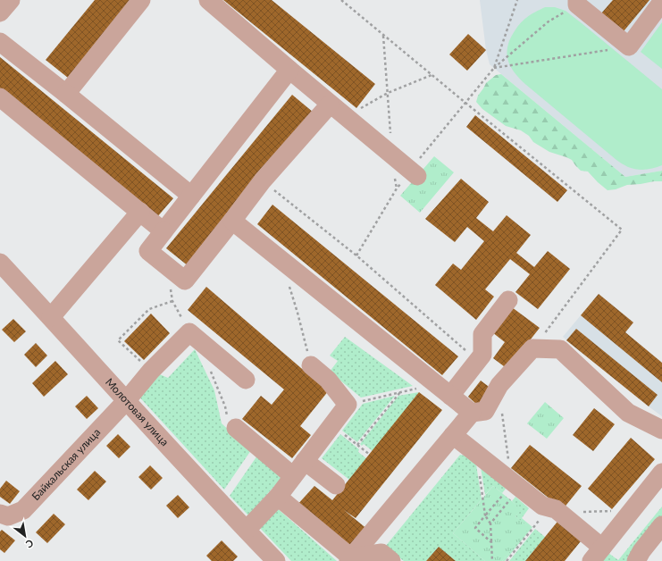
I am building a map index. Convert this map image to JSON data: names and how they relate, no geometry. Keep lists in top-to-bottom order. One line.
{"streets":{"street":["Молотовая улица","Байкальская улица"]},"crossings":[["Молотовая улица","Байкальская улица"]],"north":"bottom right"}
